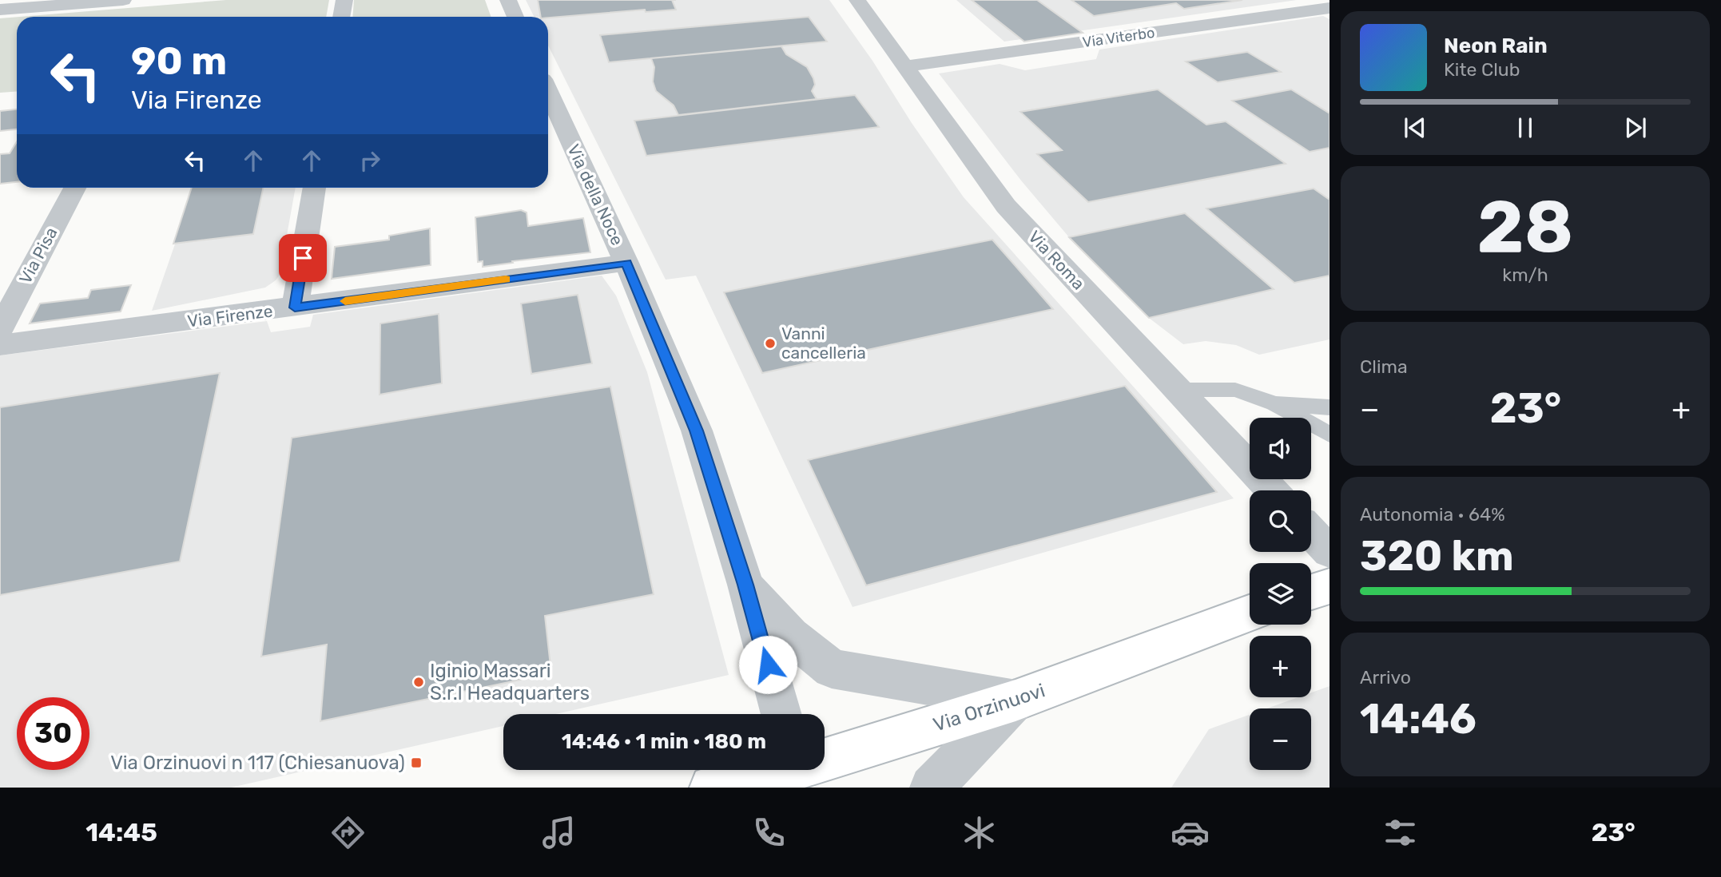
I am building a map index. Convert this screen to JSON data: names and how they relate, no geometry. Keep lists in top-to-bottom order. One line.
{"streets":{"main road":["Via Orzinuovi"],"street":["Via Viterbo","Via della Noce","Via Pisa","Via Roma","Via Firenze"]},"crossings":[["Via Viterbo","Via Roma"],["Via della Noce","Via Firenze"]],"places":{"other":["Vanni cancelleria","Iginio Massari S.r.l Headquarters"],"transit":["Via Orzinuovi n 117 (Chiesanuova)"]},"page":{"turn":["90 m","Via Firenze"],"song":["Neon Rain","Kite Club"],"tile":[["28","km/h"],"Clima",["Autonomia · 64%","320 km"],["Arrivo","14:46"]],"heat":["−","23°","+"],"map_buttons":["+","−"],"limit":"30","trip":"14:46 · 1 min · 180 m","tabs":["14:45","23°"]}}
